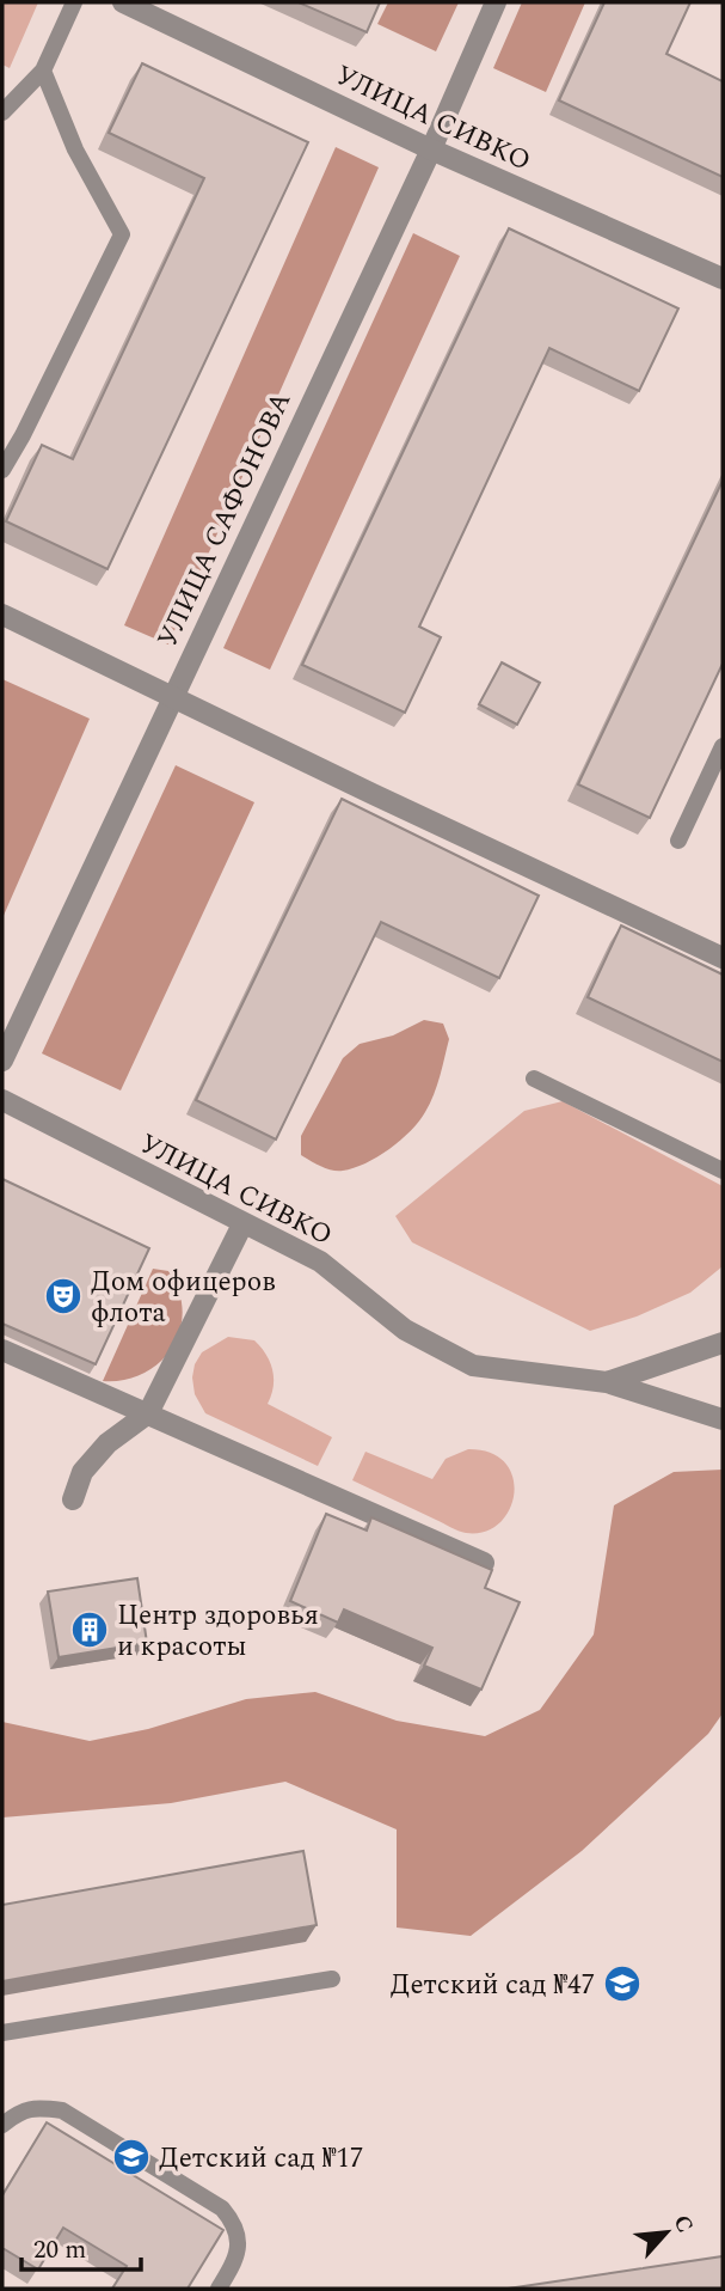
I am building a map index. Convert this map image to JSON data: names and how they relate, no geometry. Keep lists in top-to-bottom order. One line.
{"streets":{"street":["УЛИЦА СИВКО","УЛИЦА САФОНОВА"]},"crossings":[["УЛИЦА СИВКО","УЛИЦА САФОНОВА"]],"places":{"theatre":["Дом офицеров флота"],"building":["Центр здоровья и красоты"],"school or university":["Детский сад №47","Детский сад №17"]},"scale_bar":"20 m","north":"top right"}
